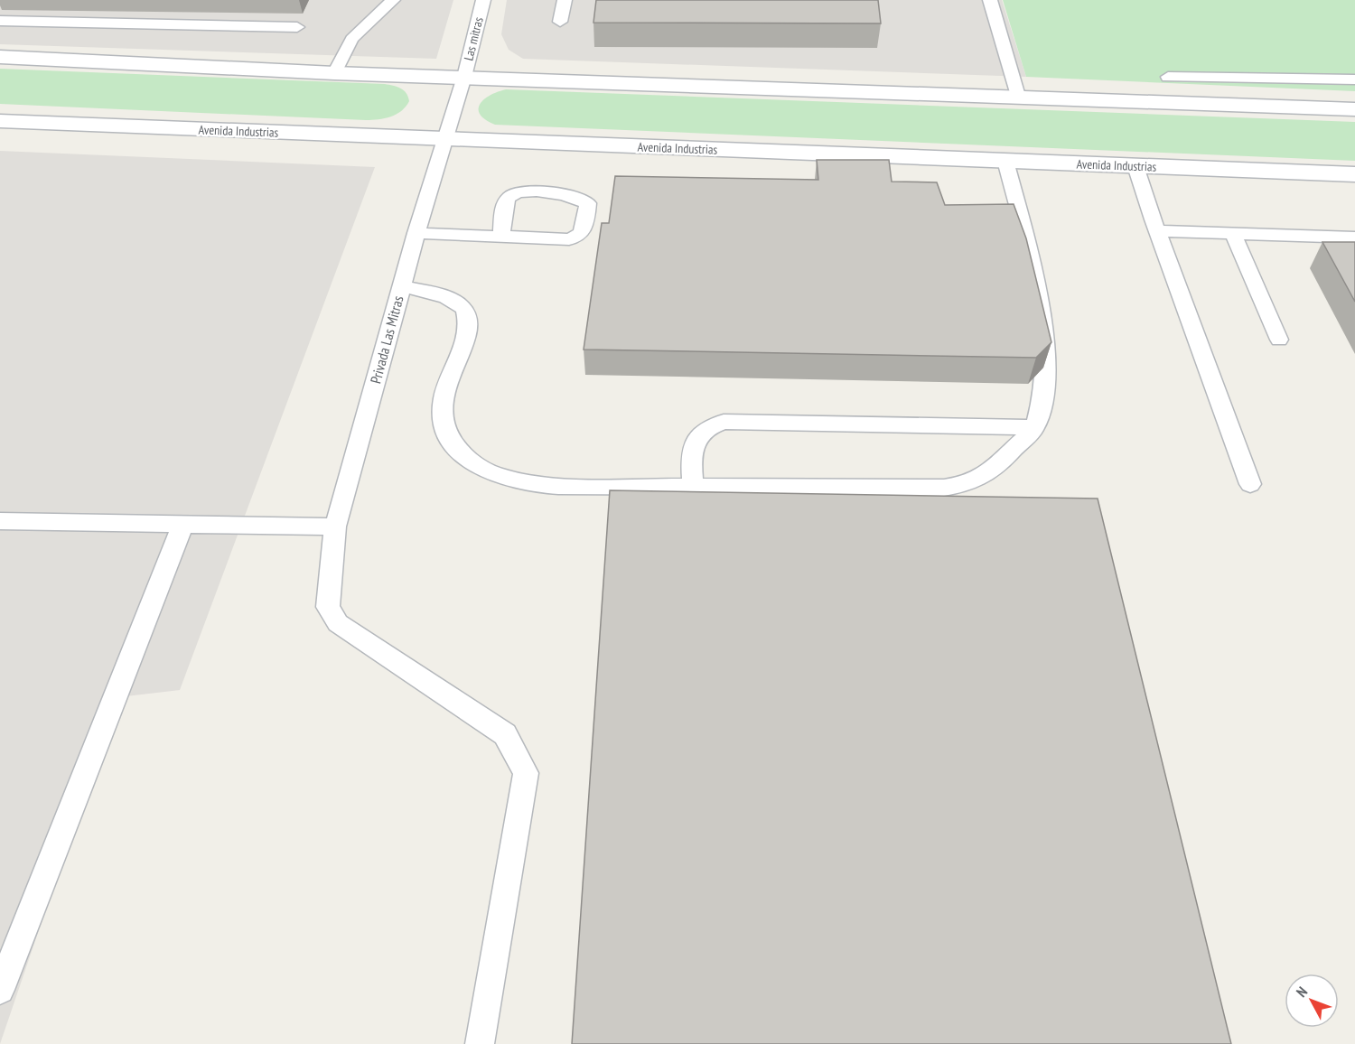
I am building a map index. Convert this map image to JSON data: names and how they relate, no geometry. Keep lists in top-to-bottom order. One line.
{"streets":{"street":["Avenida Industrias"],"lane":["Las mitras","Privada Las Mitras"]},"crossings":[["Las mitras","Privada Las Mitras"],["Avenida Industrias","Privada Las Mitras"]],"north":"top left"}
